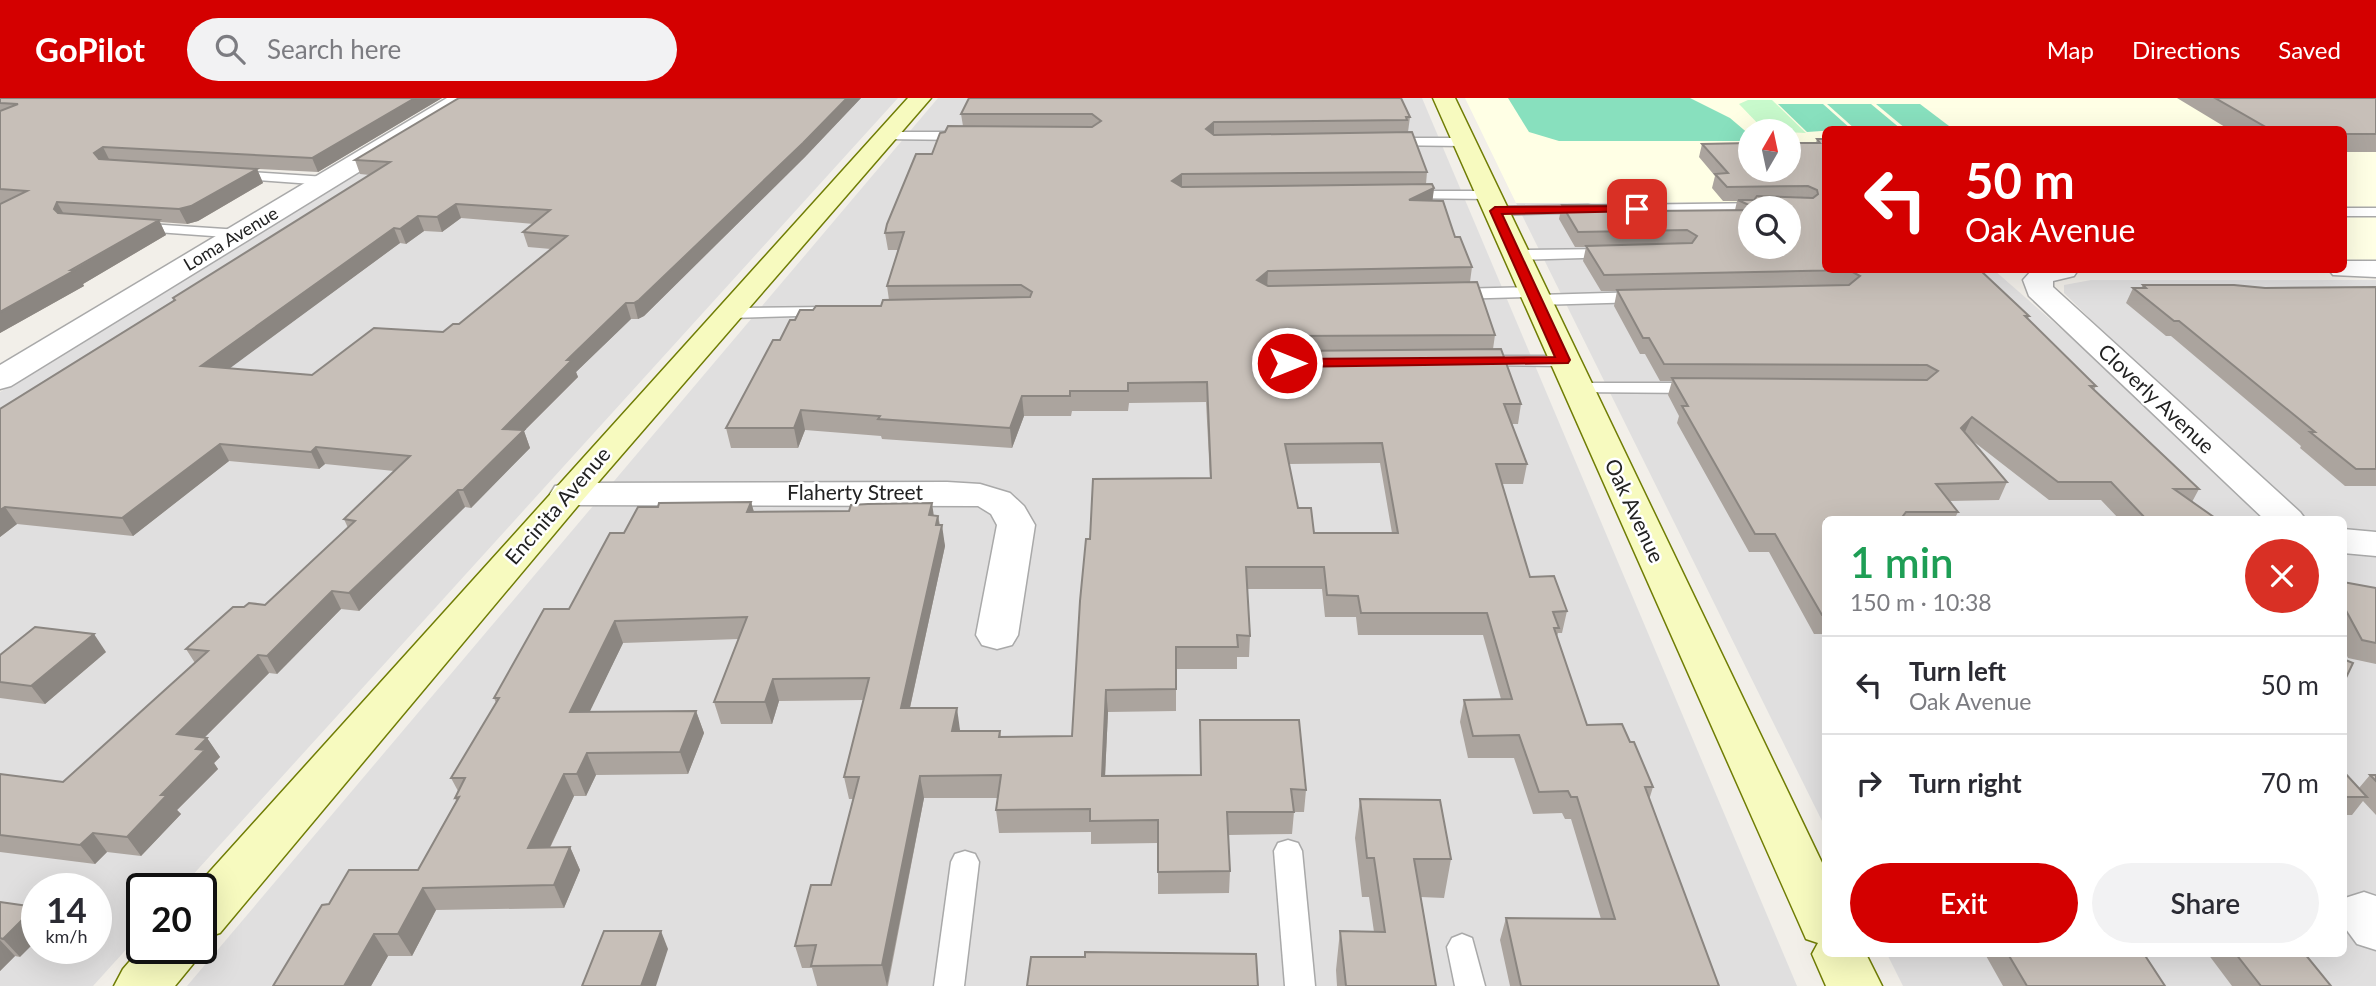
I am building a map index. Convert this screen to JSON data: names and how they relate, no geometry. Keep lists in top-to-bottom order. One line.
{"streets":{"street":["Loma Avenue","Cloverly Avenue","Flaherty Street","Encinita Avenue","Oak Avenue"]},"crossings":[["Flaherty Street","Encinita Avenue"]],"north":"top","page":{"header":"GoPilot","search":"Search here","nav":["Map","Directions","Saved"],"turn":["50 m","Oak Avenue"],"heading":["1 min","150 m · 10:38"],"list":[{"name":"Turn left","note":"Oak Avenue","value":"50 m"},{"name":"Turn right","value":"70 m"}],"buttons":["Exit","Share"],"speed":"14 km/h","limit":"20"}}
